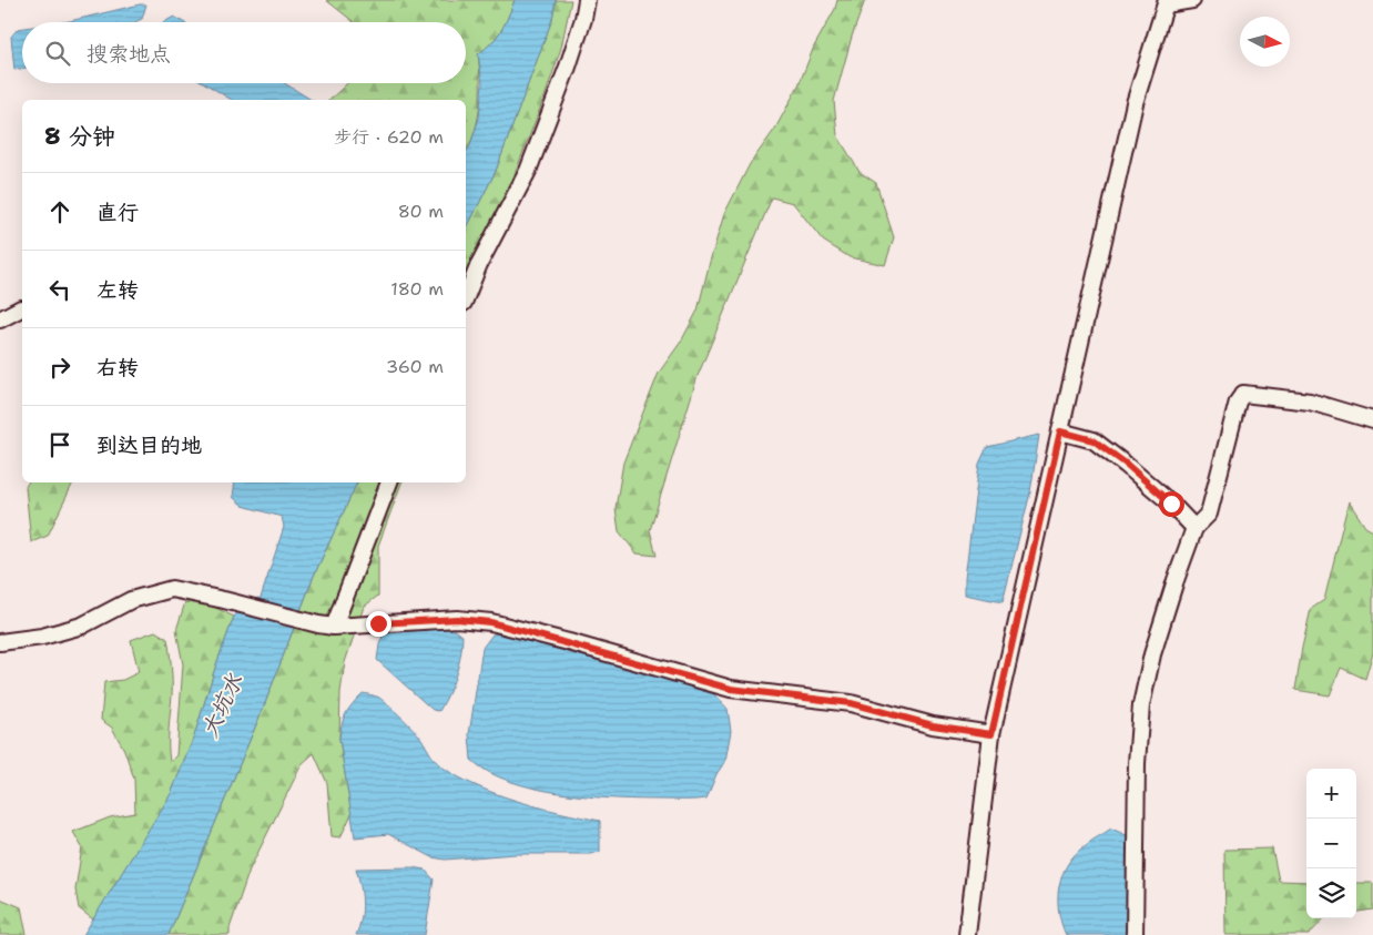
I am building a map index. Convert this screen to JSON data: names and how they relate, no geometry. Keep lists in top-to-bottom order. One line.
{"water":["大坑水"],"north":"right","page":{"search":"搜索地点","heading":["8 分钟","步行 · 620 m"],"list":[["直行","80 m"],["左转","180 m"],["右转","360 m"],"到达目的地"],"map_buttons":["+","−"]}}
